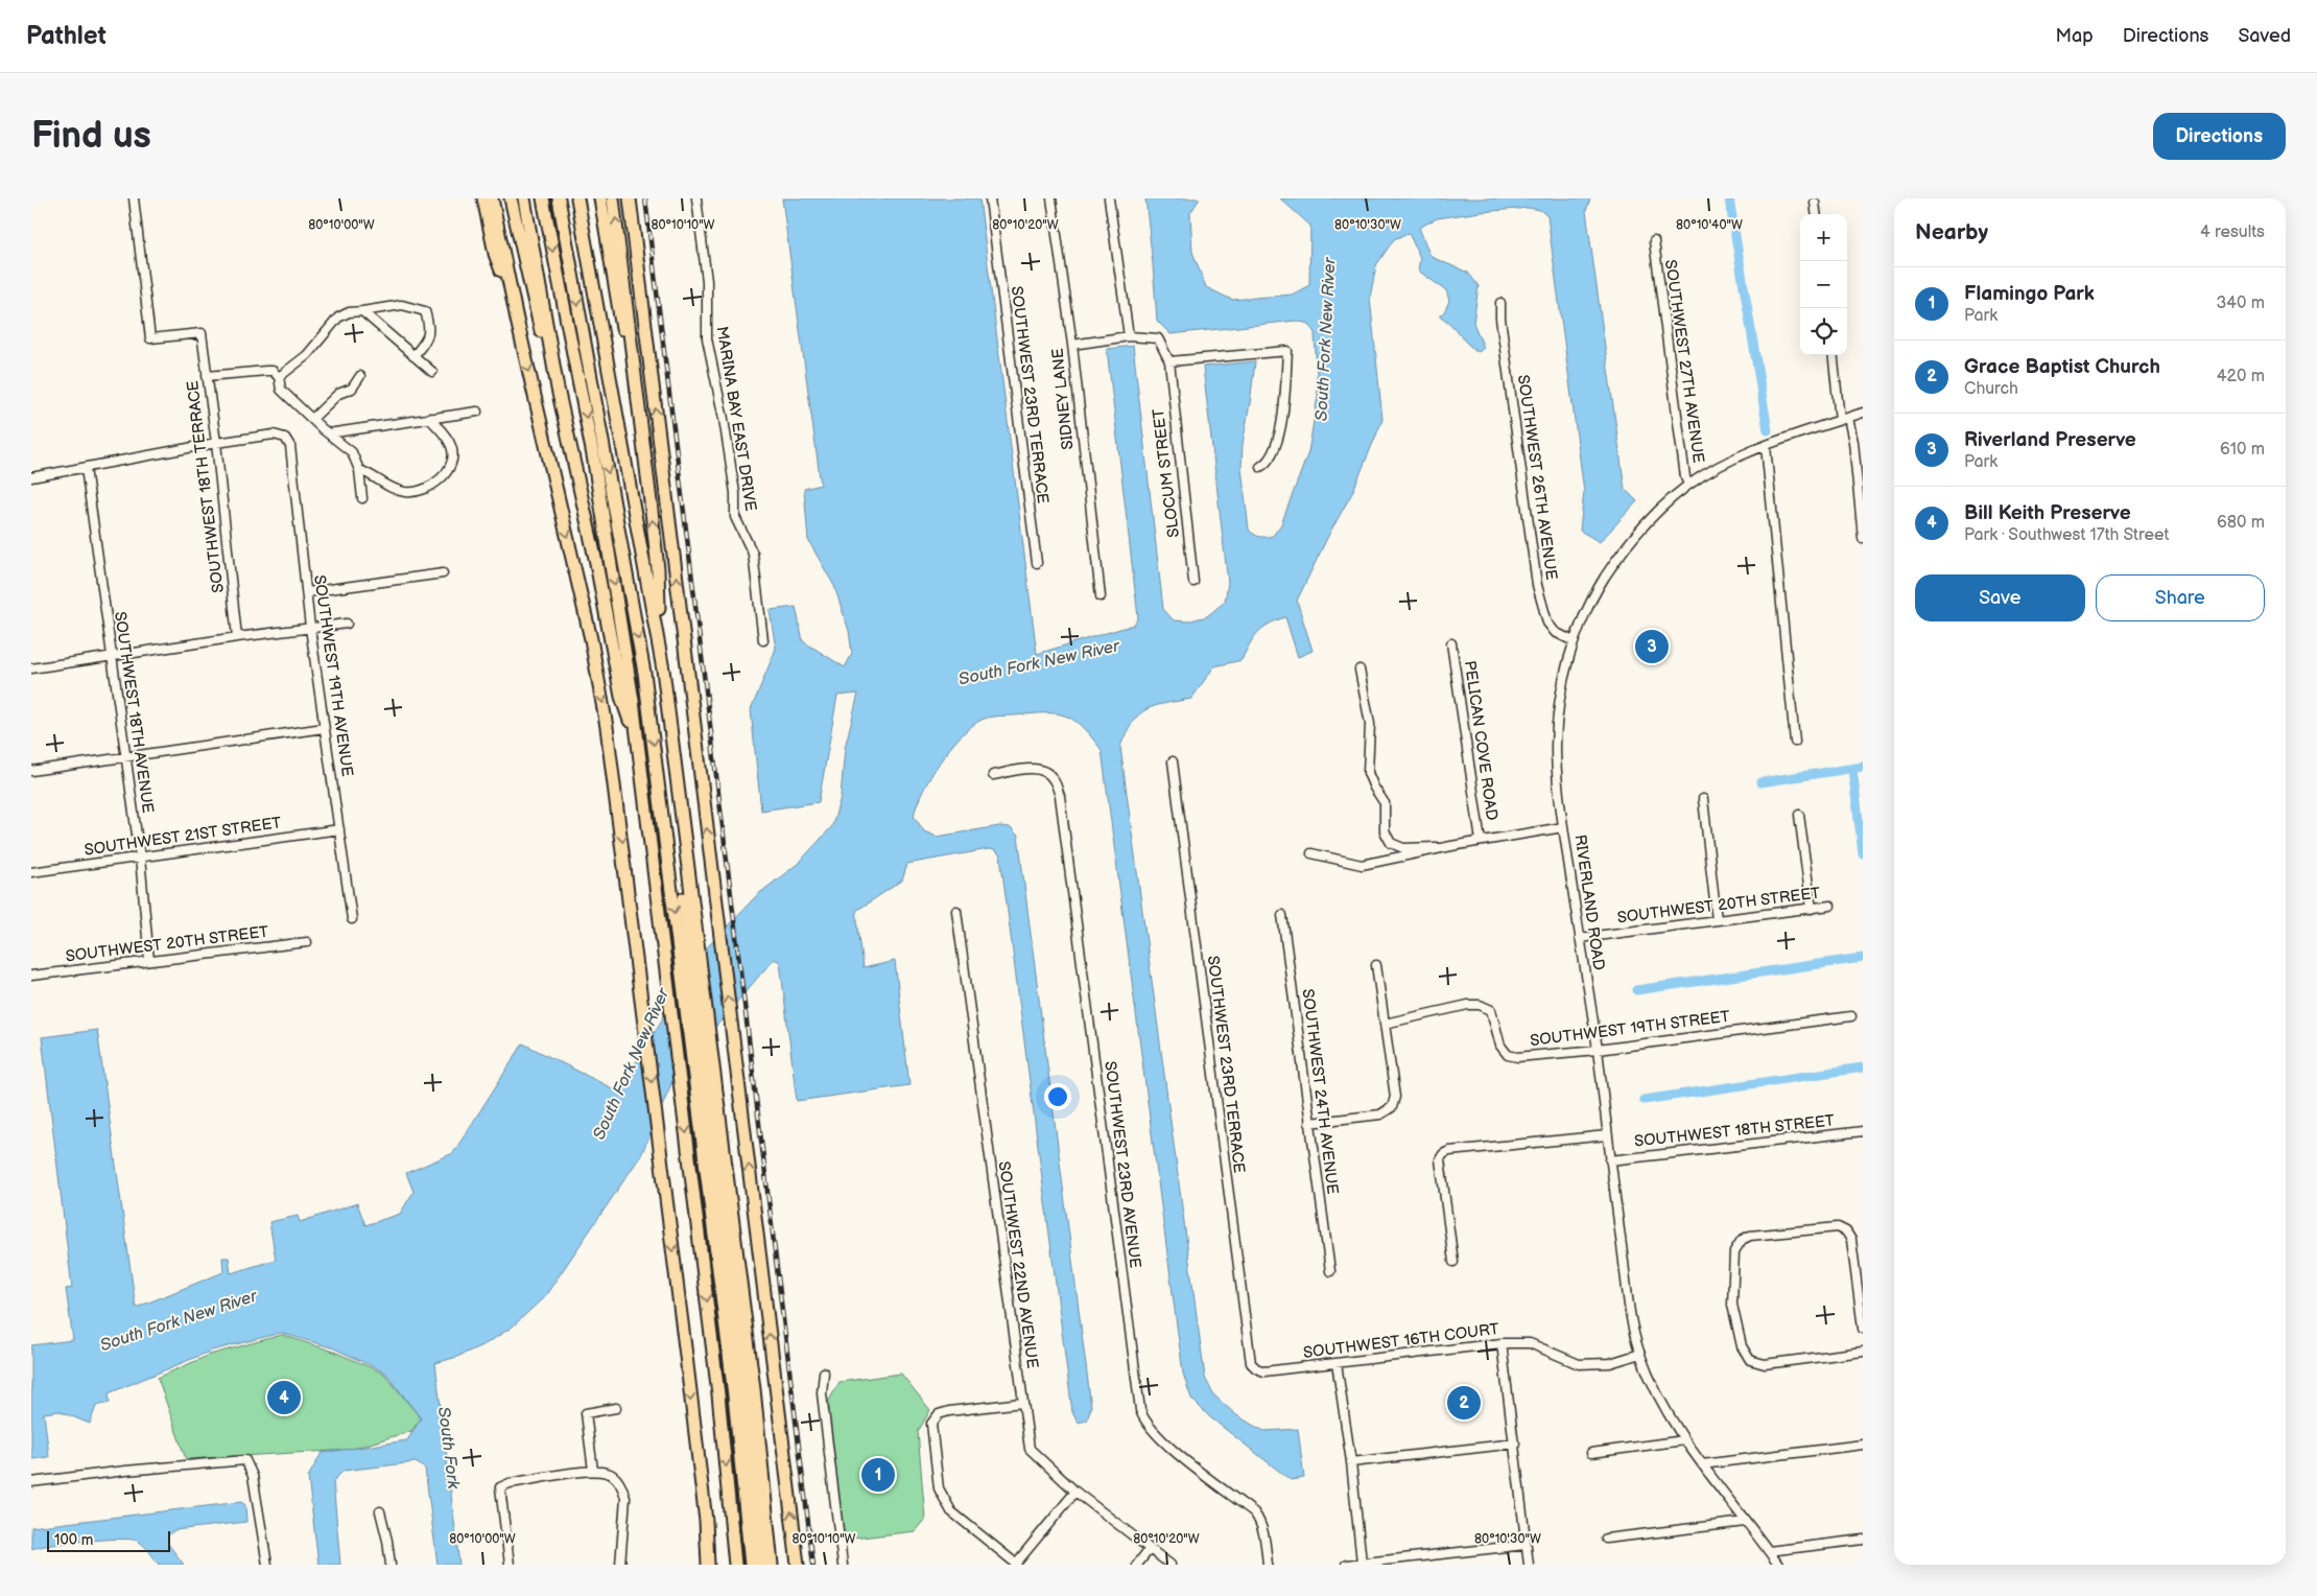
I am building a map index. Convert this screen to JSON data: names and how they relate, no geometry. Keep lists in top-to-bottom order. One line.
{"streets":{"street":["SOUTHWEST 27TH AVENUE","SOUTHWEST 23RD TERRACE","SIDNEY LANE","MARINA BAY EAST DRIVE","SLOCUM STREET","SOUTHWEST 26TH AVENUE","SOUTHWEST 18TH TERRACE","SOUTHWEST 19TH AVENUE","SOUTHWEST 18TH AVENUE","PELICAN COVE ROAD","SOUTHWEST 21ST STREET","RIVERLAND ROAD","SOUTHWEST 20TH STREET","SOUTHWEST 19TH STREET","SOUTHWEST 24TH AVENUE","SOUTHWEST 18TH STREET","SOUTHWEST 23RD AVENUE","SOUTHWEST 22ND AVENUE","SOUTHWEST 16TH COURT"]},"crossings":[["SOUTHWEST 27TH AVENUE","RIVERLAND ROAD"],["SOUTHWEST 23RD TERRACE","SOUTHWEST 16TH COURT"],["SOUTHWEST 26TH AVENUE","RIVERLAND ROAD"],["SOUTHWEST 18TH TERRACE","SOUTHWEST 19TH AVENUE"],["SOUTHWEST 19TH AVENUE","SOUTHWEST 21ST STREET"],["SOUTHWEST 18TH AVENUE","SOUTHWEST 21ST STREET"],["SOUTHWEST 18TH AVENUE","SOUTHWEST 20TH STREET"],["RIVERLAND ROAD","SOUTHWEST 20TH STREET"],["RIVERLAND ROAD","SOUTHWEST 19TH STREET"],["RIVERLAND ROAD","SOUTHWEST 18TH STREET"],["RIVERLAND ROAD","SOUTHWEST 16TH COURT"]],"water":["South Fork New River","South Fork"],"scale_bar":"100 m","page":{"header":"Pathlet","nav":["Map","Directions","Saved"],"buttons":["Directions",["Save","Share"]],"title":"Find us","heading":["Nearby","4 results"],"map_buttons":["+","−"],"list":[{"mark":"1","name":"Flamingo Park","note":"Park","value":"340 m"},{"mark":"2","name":"Grace Baptist Church","note":"Church","value":"420 m"},{"mark":"3","name":"Riverland Preserve","note":"Park","value":"610 m"},{"mark":"4","name":"Bill Keith Preserve","note":"Park · Southwest 17th Street","value":"680 m"}],"pins":["3","4","2","1"],"scale":"100 m"},"coordinates":["80°10'00\"W","80°10'10\"W","80°10'20\"W","80°10'30\"W","80°10'40\"W"]}
